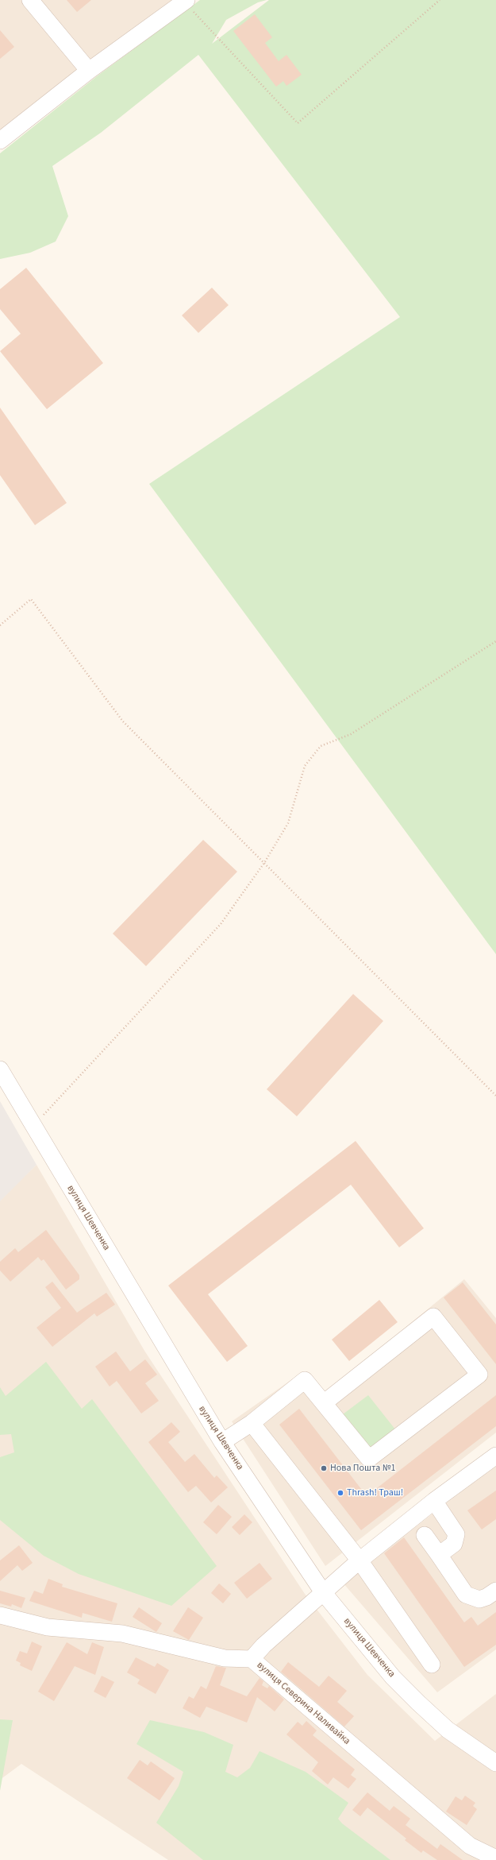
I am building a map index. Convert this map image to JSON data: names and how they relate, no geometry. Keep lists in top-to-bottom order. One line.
{"streets":{"street":["вулиця Шевченка","вулиця Северина Наливайка"]},"places":["Нова Пошта №1","Thrash! Траш!"]}
